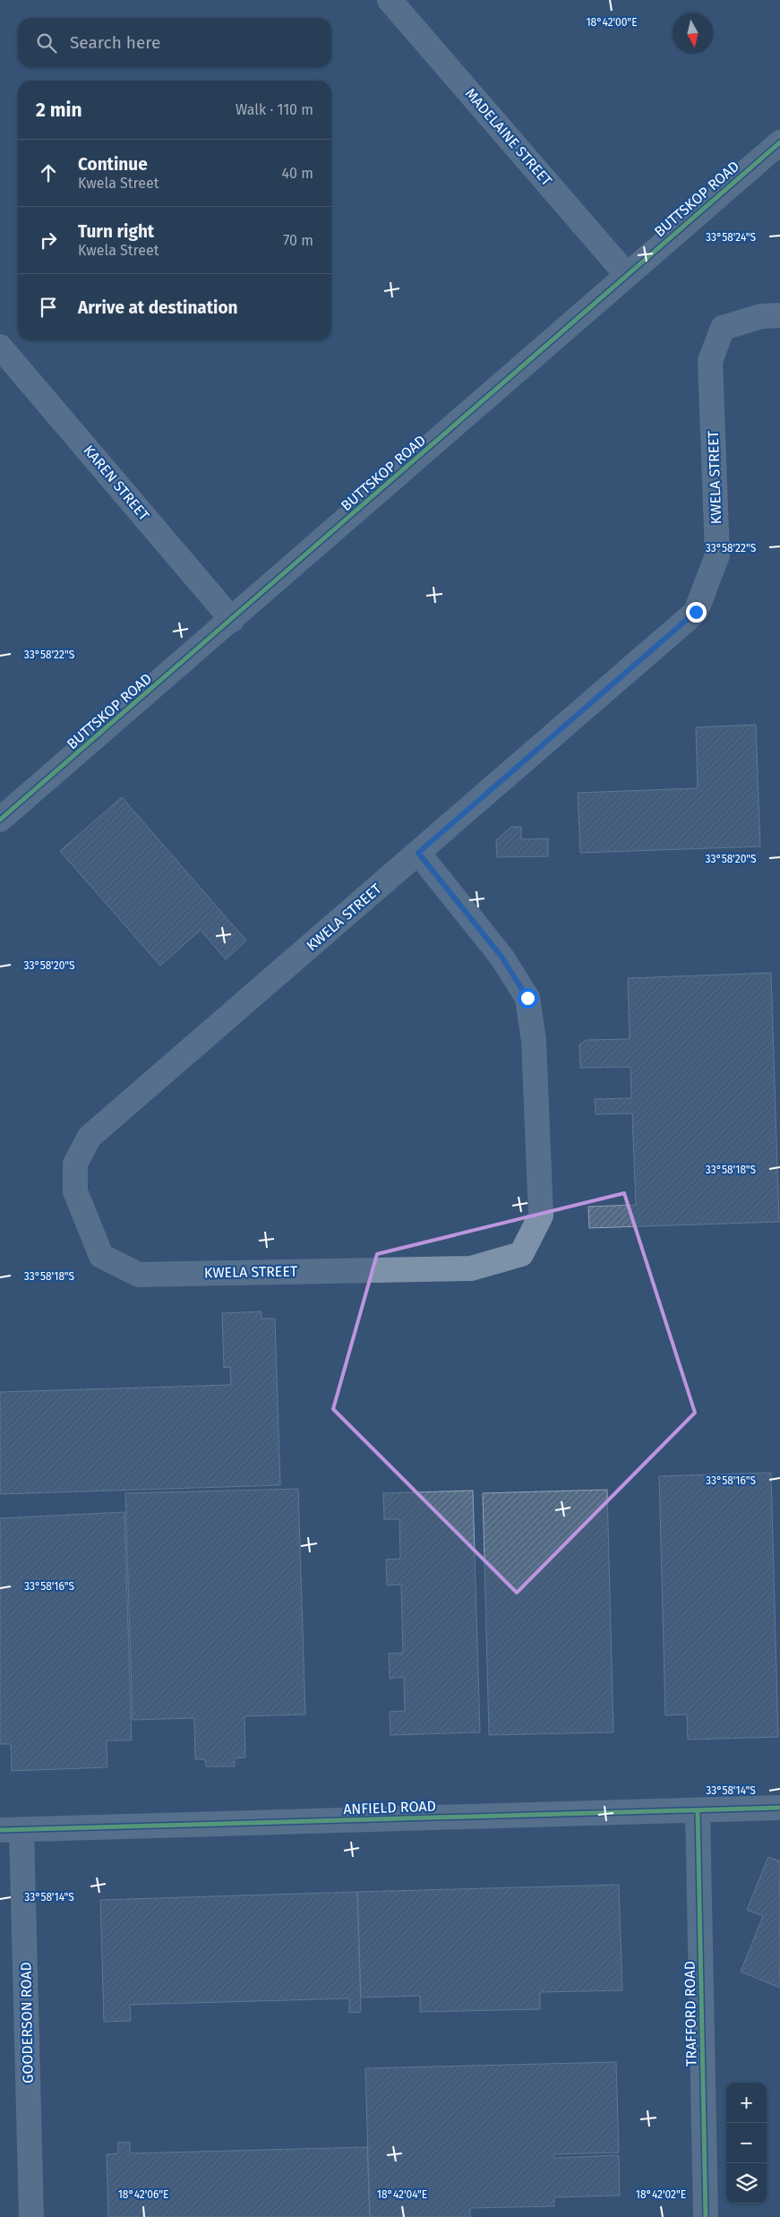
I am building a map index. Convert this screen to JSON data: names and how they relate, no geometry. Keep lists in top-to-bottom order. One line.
{"streets":{"street":["MADELAINE STREET","BUTTSKOP ROAD","KWELA STREET","KAREN STREET","ANFIELD ROAD","TRAFFORD ROAD","GOODERSON ROAD"]},"crossings":[["MADELAINE STREET","BUTTSKOP ROAD"],["BUTTSKOP ROAD","KAREN STREET"],["ANFIELD ROAD","TRAFFORD ROAD"],["ANFIELD ROAD","GOODERSON ROAD"]],"north":"bottom","page":{"search":"Search here","heading":["2 min","Walk · 110 m"],"list":[["Continue","Kwela Street","40 m"],["Turn right","Kwela Street","70 m"],"Arrive at destination"],"map_buttons":["+","−"]},"coordinates":["18°42'00\"E","33°58'24\"S","33°58'22\"S","33°58'20\"S","33°58'18\"S","33°58'16\"S","33°58'14\"S","18°42'06\"E","18°42'04\"E","18°42'02\"E"]}
